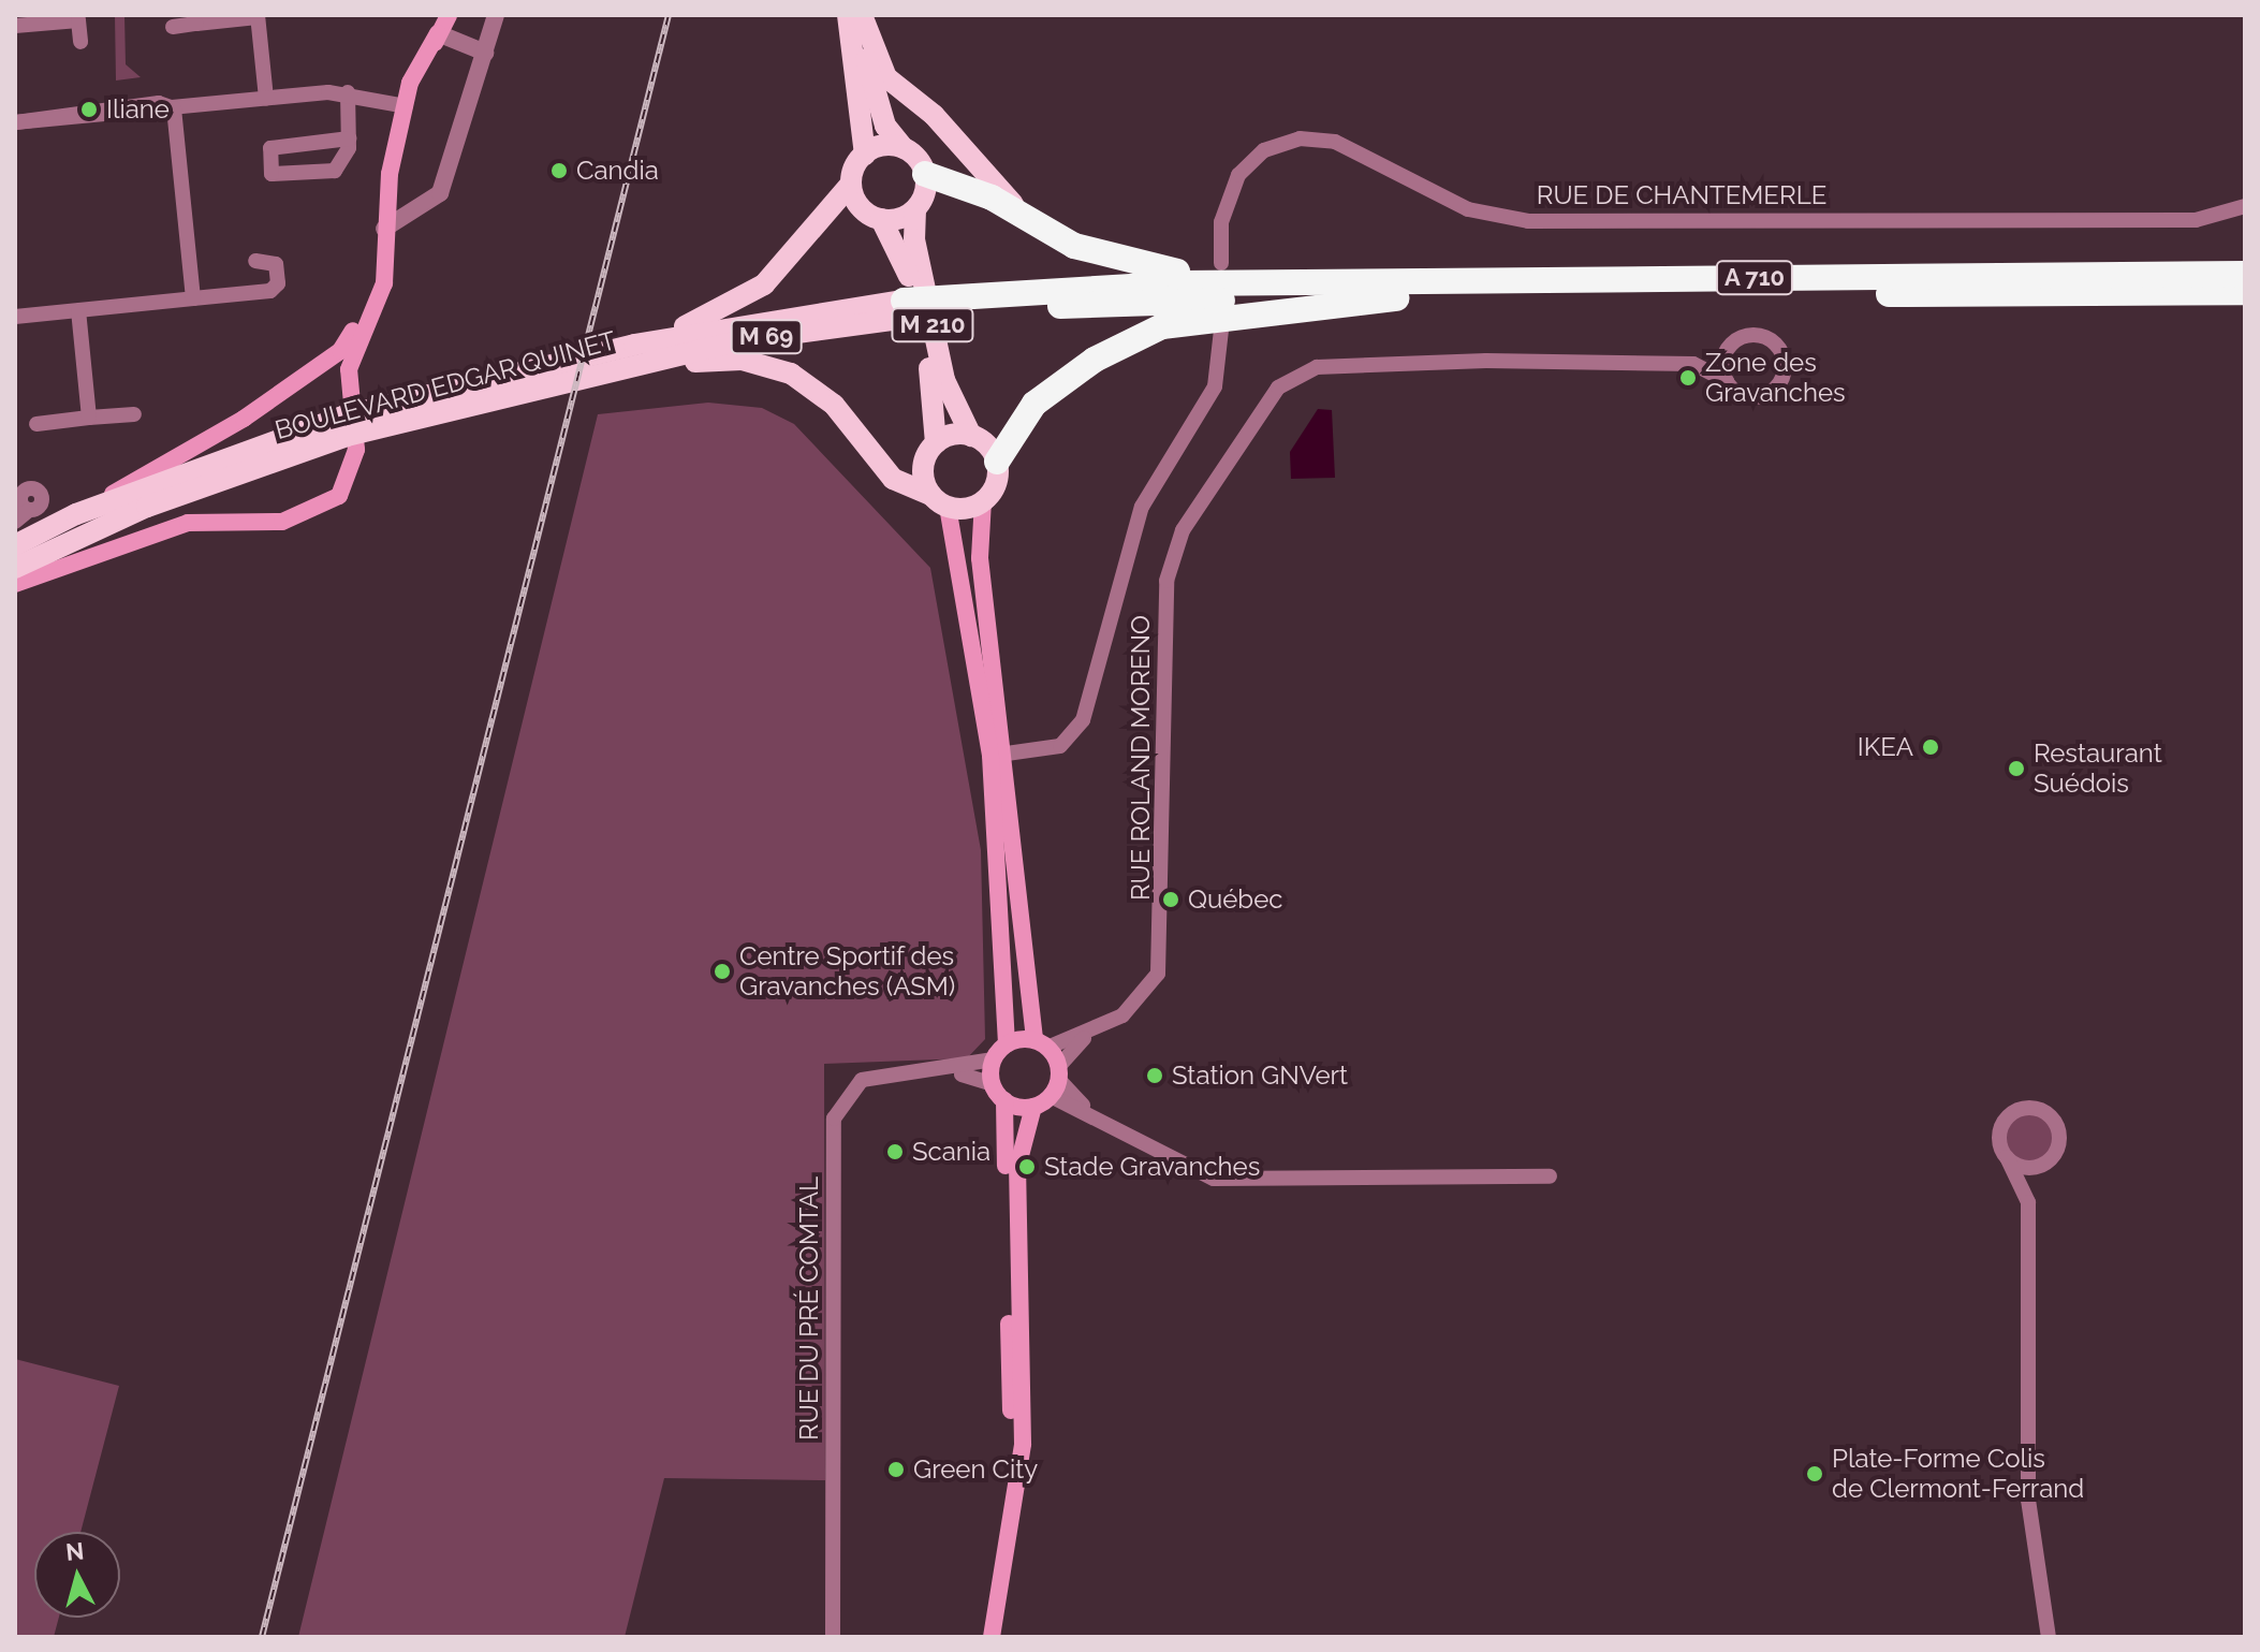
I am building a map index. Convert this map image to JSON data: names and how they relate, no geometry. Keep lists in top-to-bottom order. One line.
{"streets":{"highway":["A 710"],"main road":["M 210","M 69","BOULEVARD EDGAR QUINET"],"street":["RUE DE CHANTEMERLE","RUE ROLAND MORENO","RUE DU PRÉ COMTAL"]},"crossings":[["A 710","M 69"],["A 710","BOULEVARD EDGAR QUINET"],["M 69","BOULEVARD EDGAR QUINET"]],"places":["Iliane","Candia","Zone des Gravanches","IKEA","Restaurant Suédois","Québec","Centre Sportif des Gravanches (ASM)","Station GNVert","Scania","Stade Gravanches","Green City","Plate-Forme Colis de Clermont-Ferrand"],"north":"top"}
